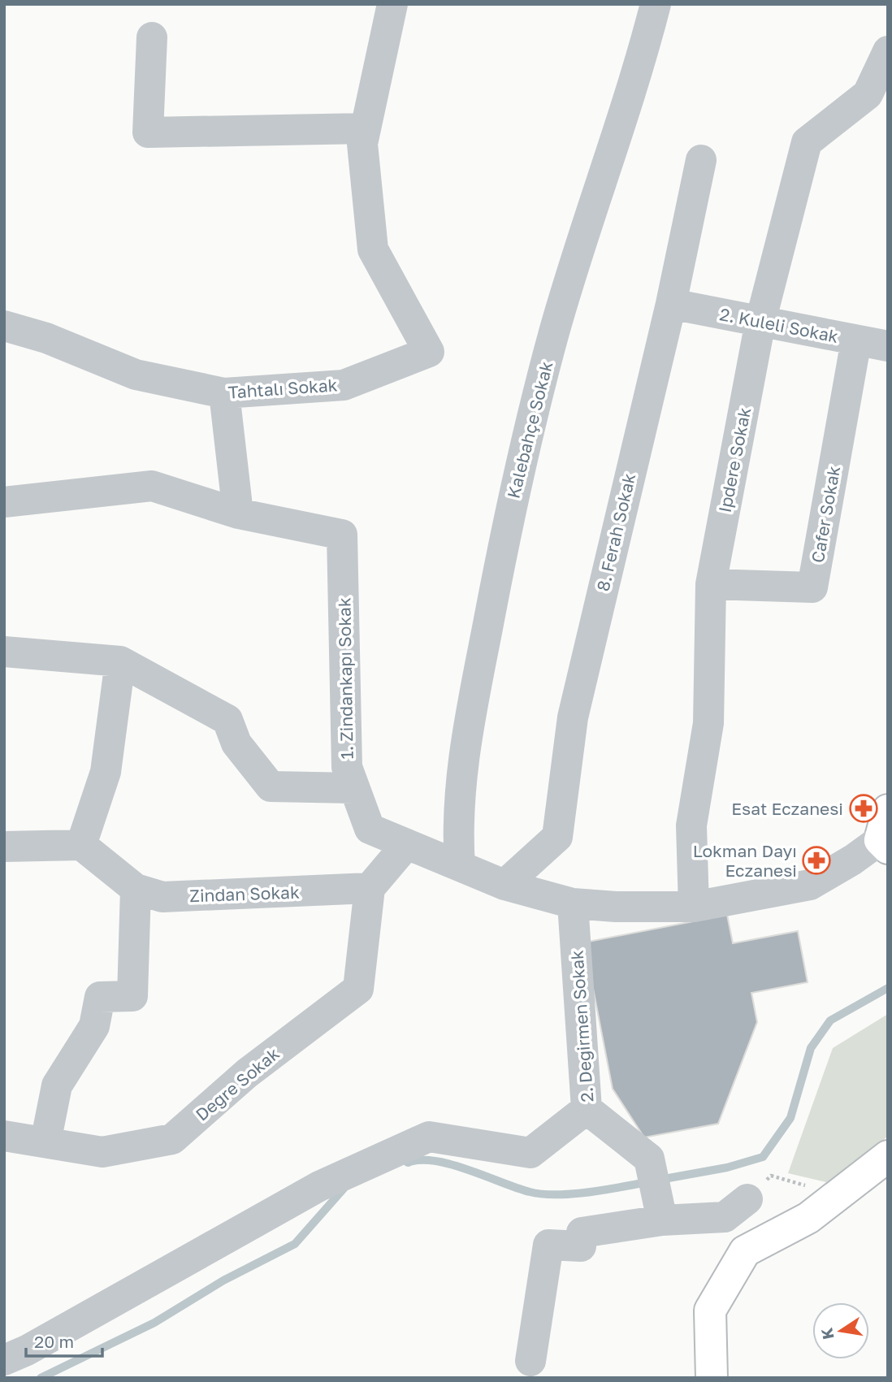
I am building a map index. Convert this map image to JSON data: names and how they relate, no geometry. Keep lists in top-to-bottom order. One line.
{"streets":{"street":["2. Kuleli Sokak","Tahtalı Sokak","Kalebahçe Sokak","Ipdere Sokak","Cafer Sokak","8. Ferah Sokak","1. Zindankapı Sokak","Zindan Sokak","2. Değirmen Sokak","Değre Sokak"]},"crossings":[["2. Kuleli Sokak","Ipdere Sokak"],["2. Kuleli Sokak","Cafer Sokak"],["2. Kuleli Sokak","8. Ferah Sokak"],["Kalebahçe Sokak","1. Zindankapı Sokak"],["Ipdere Sokak","Cafer Sokak"],["Ipdere Sokak","1. Zindankapı Sokak"],["8. Ferah Sokak","1. Zindankapı Sokak"],["1. Zindankapı Sokak","2. Değirmen Sokak"],["Zindan Sokak","Değre Sokak"]],"places":{"pharmacy":["Esat Eczanesi","Lokman Dayı Eczanesi"]},"scale_bar":"20 m","north":"left"}
